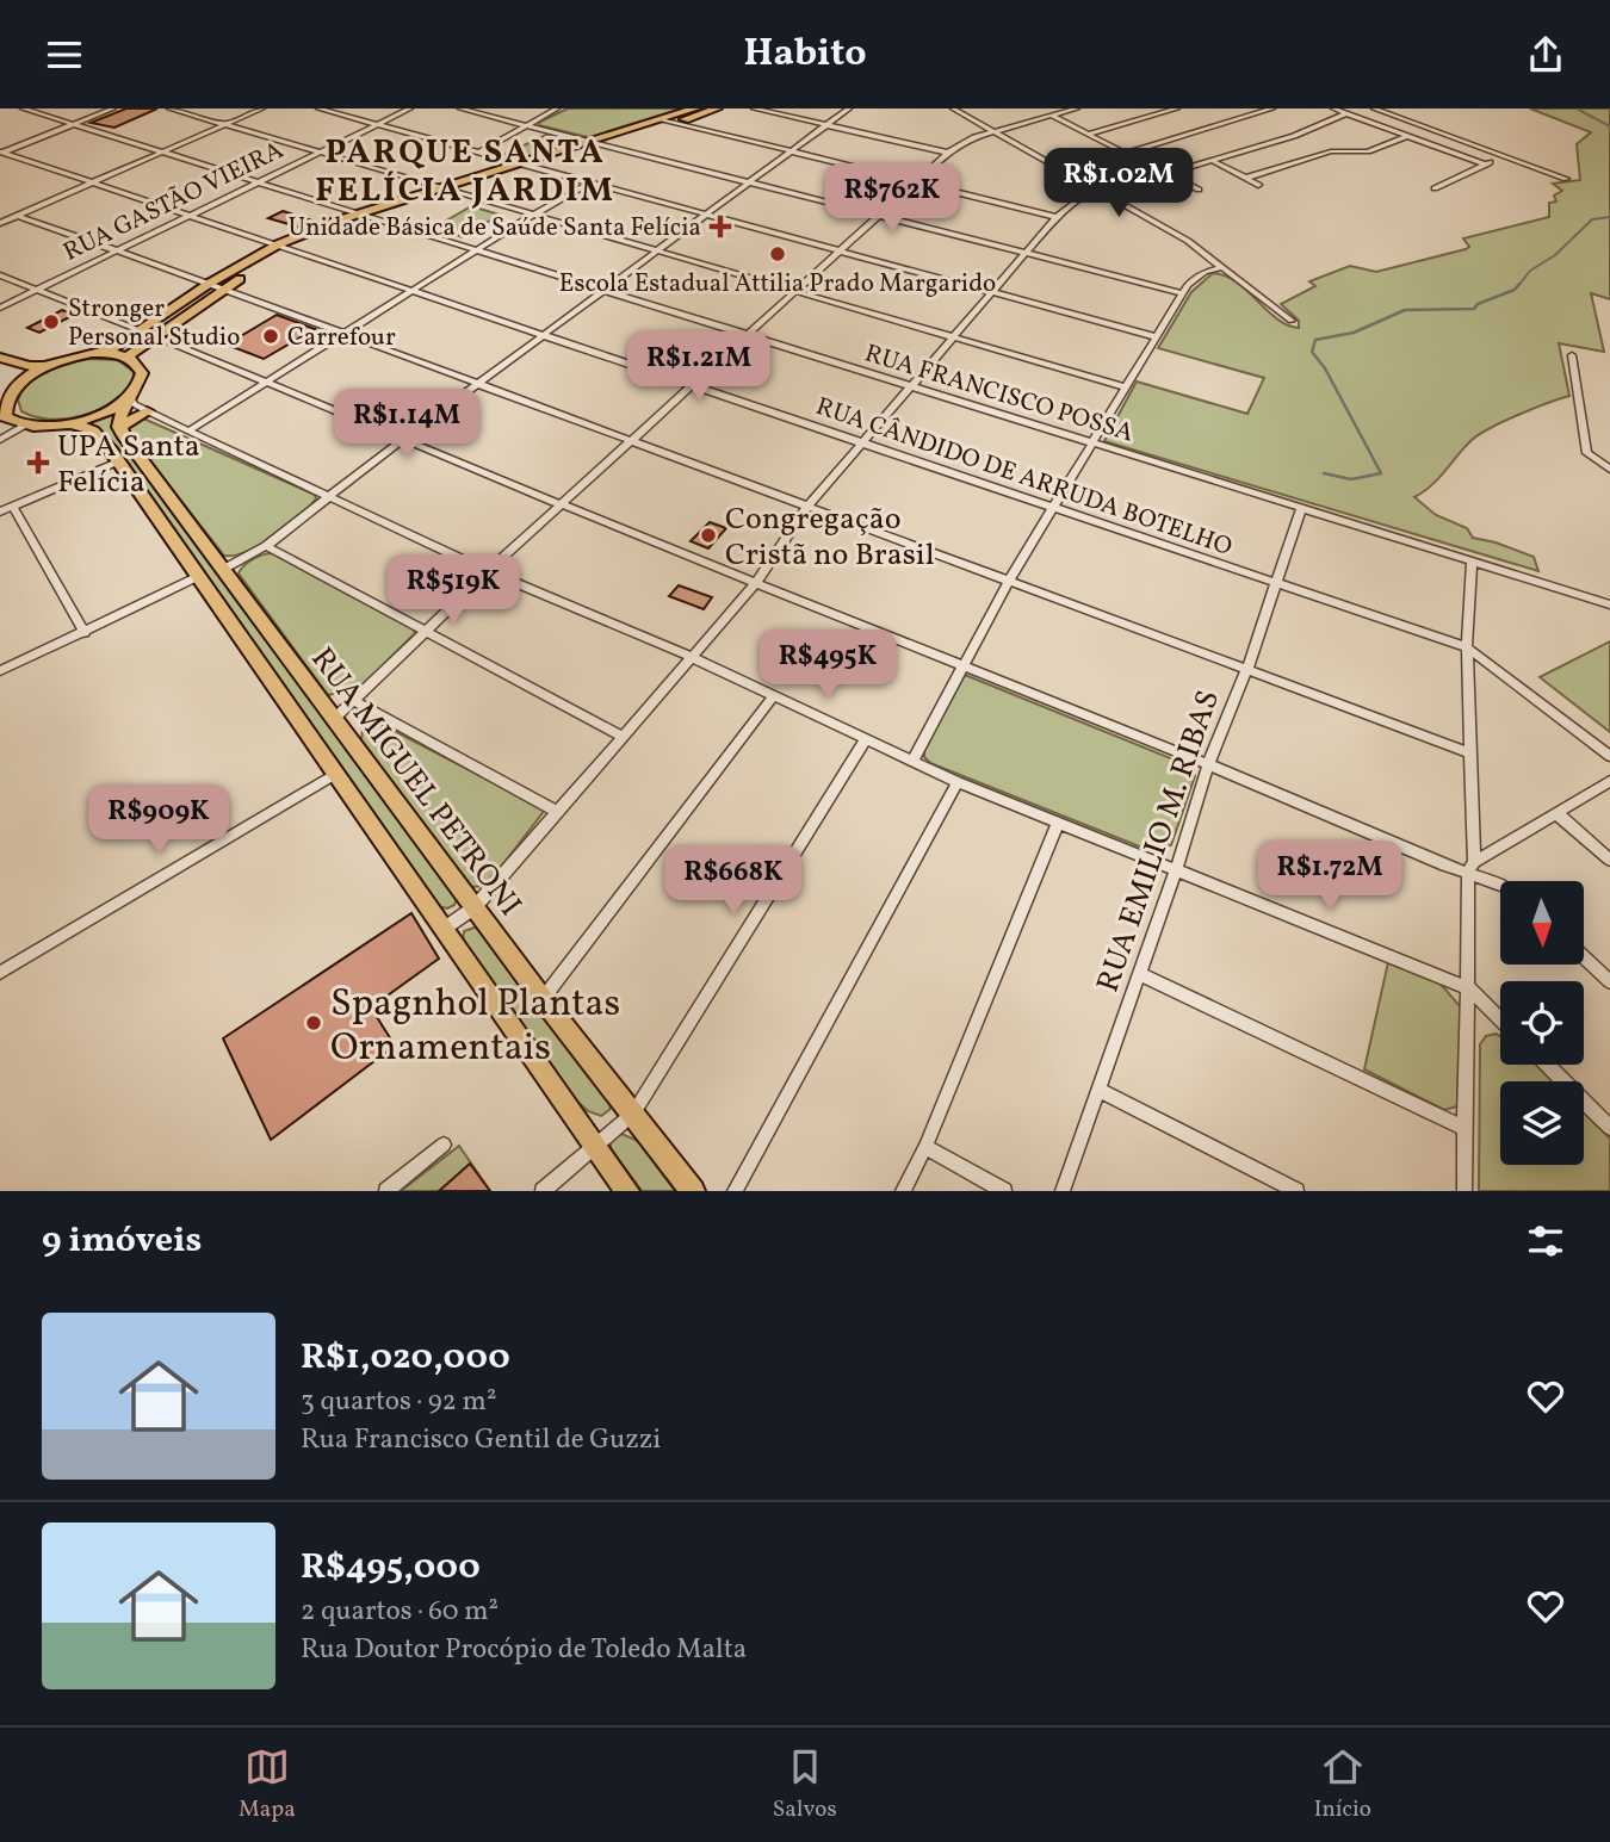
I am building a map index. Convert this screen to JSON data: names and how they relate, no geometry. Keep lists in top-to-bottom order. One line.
{"streets":{"main road":["RUA MIGUEL PETRONI"],"street":["RUA GASTÃO VIEIRA","RUA FRANCISCO POSSA","RUA CÂNDIDO DE ARRUDA BOTELHO","RUA EMILIO M. RIBAS"]},"crossings":[["RUA GASTÃO VIEIRA","RUA FRANCISCO POSSA"],["RUA GASTÃO VIEIRA","RUA CÂNDIDO DE ARRUDA BOTELHO"],["RUA FRANCISCO POSSA","RUA EMILIO M. RIBAS"],["RUA CÂNDIDO DE ARRUDA BOTELHO","RUA EMILIO M. RIBAS"]],"districts":["PARQUE SANTA FELÍCIA JARDIM"],"places":{"health":["Unidade Básica de Saúde Santa Felícia","UPA Santa Felícia"],"other":["Escola Estadual Attilia Prado Margarido","Stronger Personal Studio","Carrefour","Congregação Cristã no Brasil","Spagnhol Plantas Ornamentais"]},"north":"bottom","page":{"header":"Habito","price":["R$1.02M","R$762K","R$1.21M","R$1.14M","R$519K","R$495K","R$909K","R$1.72M","R$668K"],"heading":"9 imóveis","list":[{"name":"R$1,020,000","note":"3 quartos · 92 m² · Rua Francisco Gentil de Guzzi"},{"name":"R$495,000","note":"2 quartos · 60 m² · Rua Doutor Procópio de Toledo Malta"}],"tabs":["Mapa","Salvos","Início"]}}
